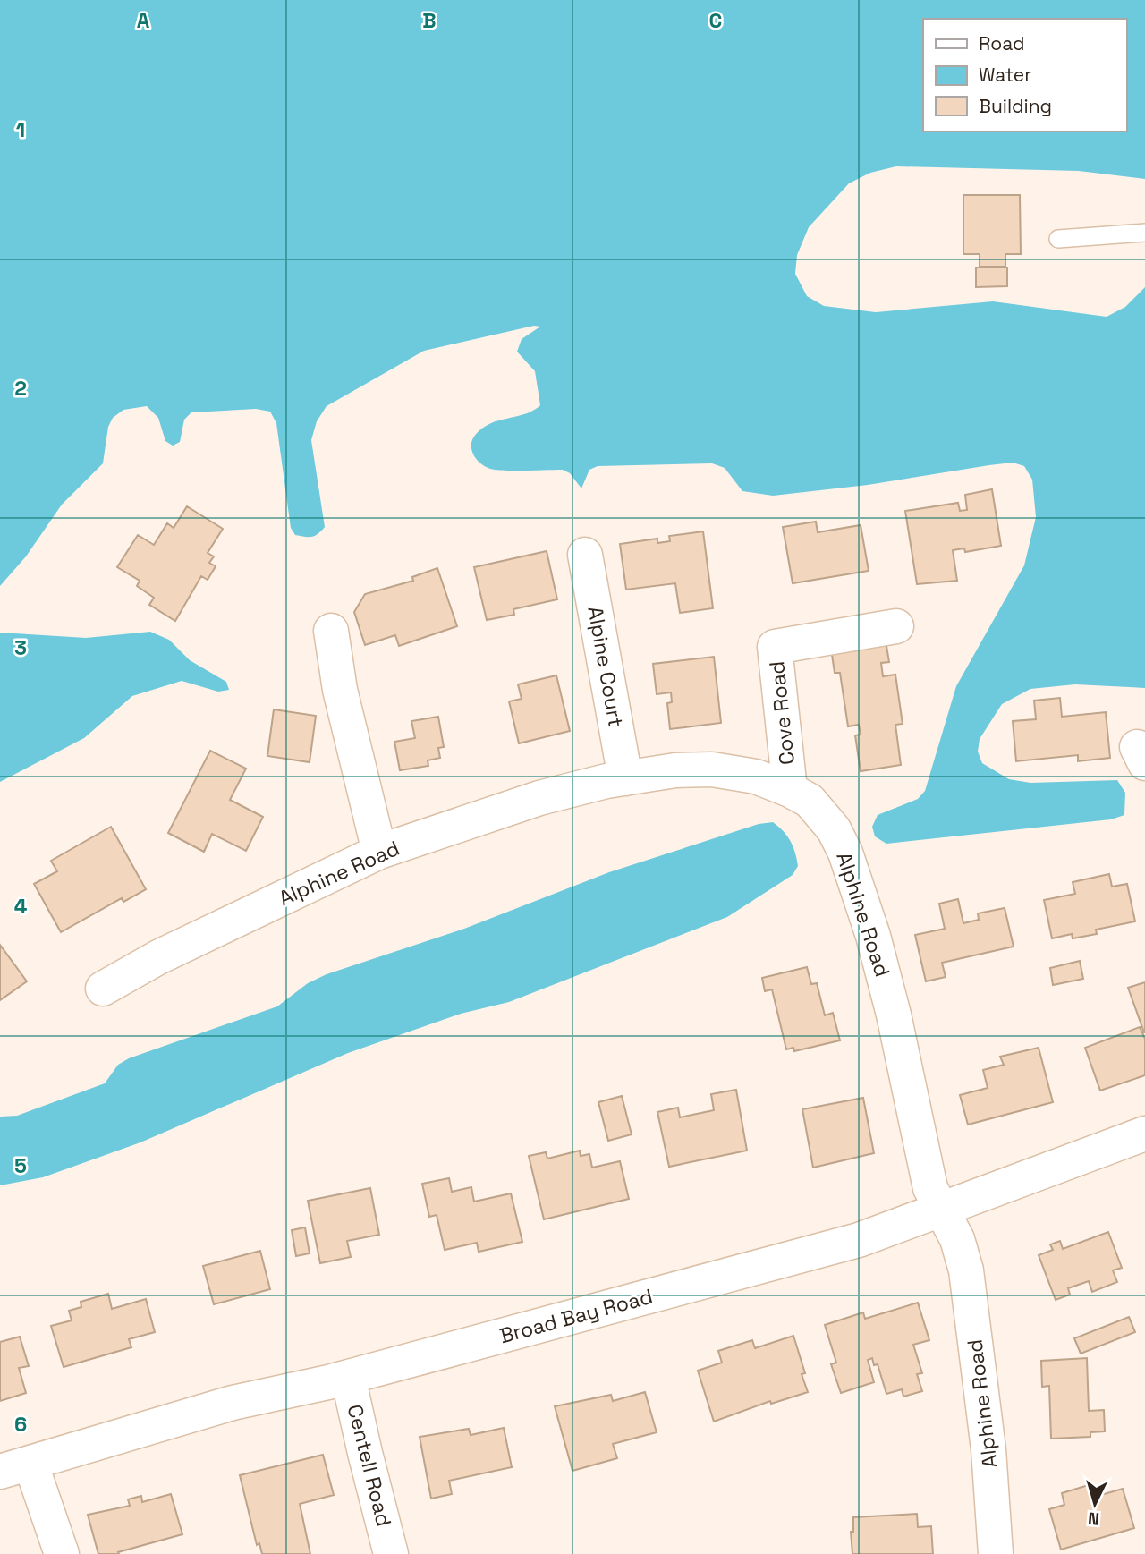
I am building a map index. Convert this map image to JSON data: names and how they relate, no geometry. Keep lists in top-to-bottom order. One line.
{"streets":{"street":["Alpine Court","Cove Road","Alphine Road","Broad Bay Road","Centell Road"]},"crossings":[["Alpine Court","Alphine Road"],["Cove Road","Alphine Road"],["Alphine Road","Broad Bay Road"],["Broad Bay Road","Centell Road"]],"legend":["Road","Water","Building"],"north":"bottom","grid":{"columns":["A","B","C"],"rows":["1","2","3","4","5","6"]}}
